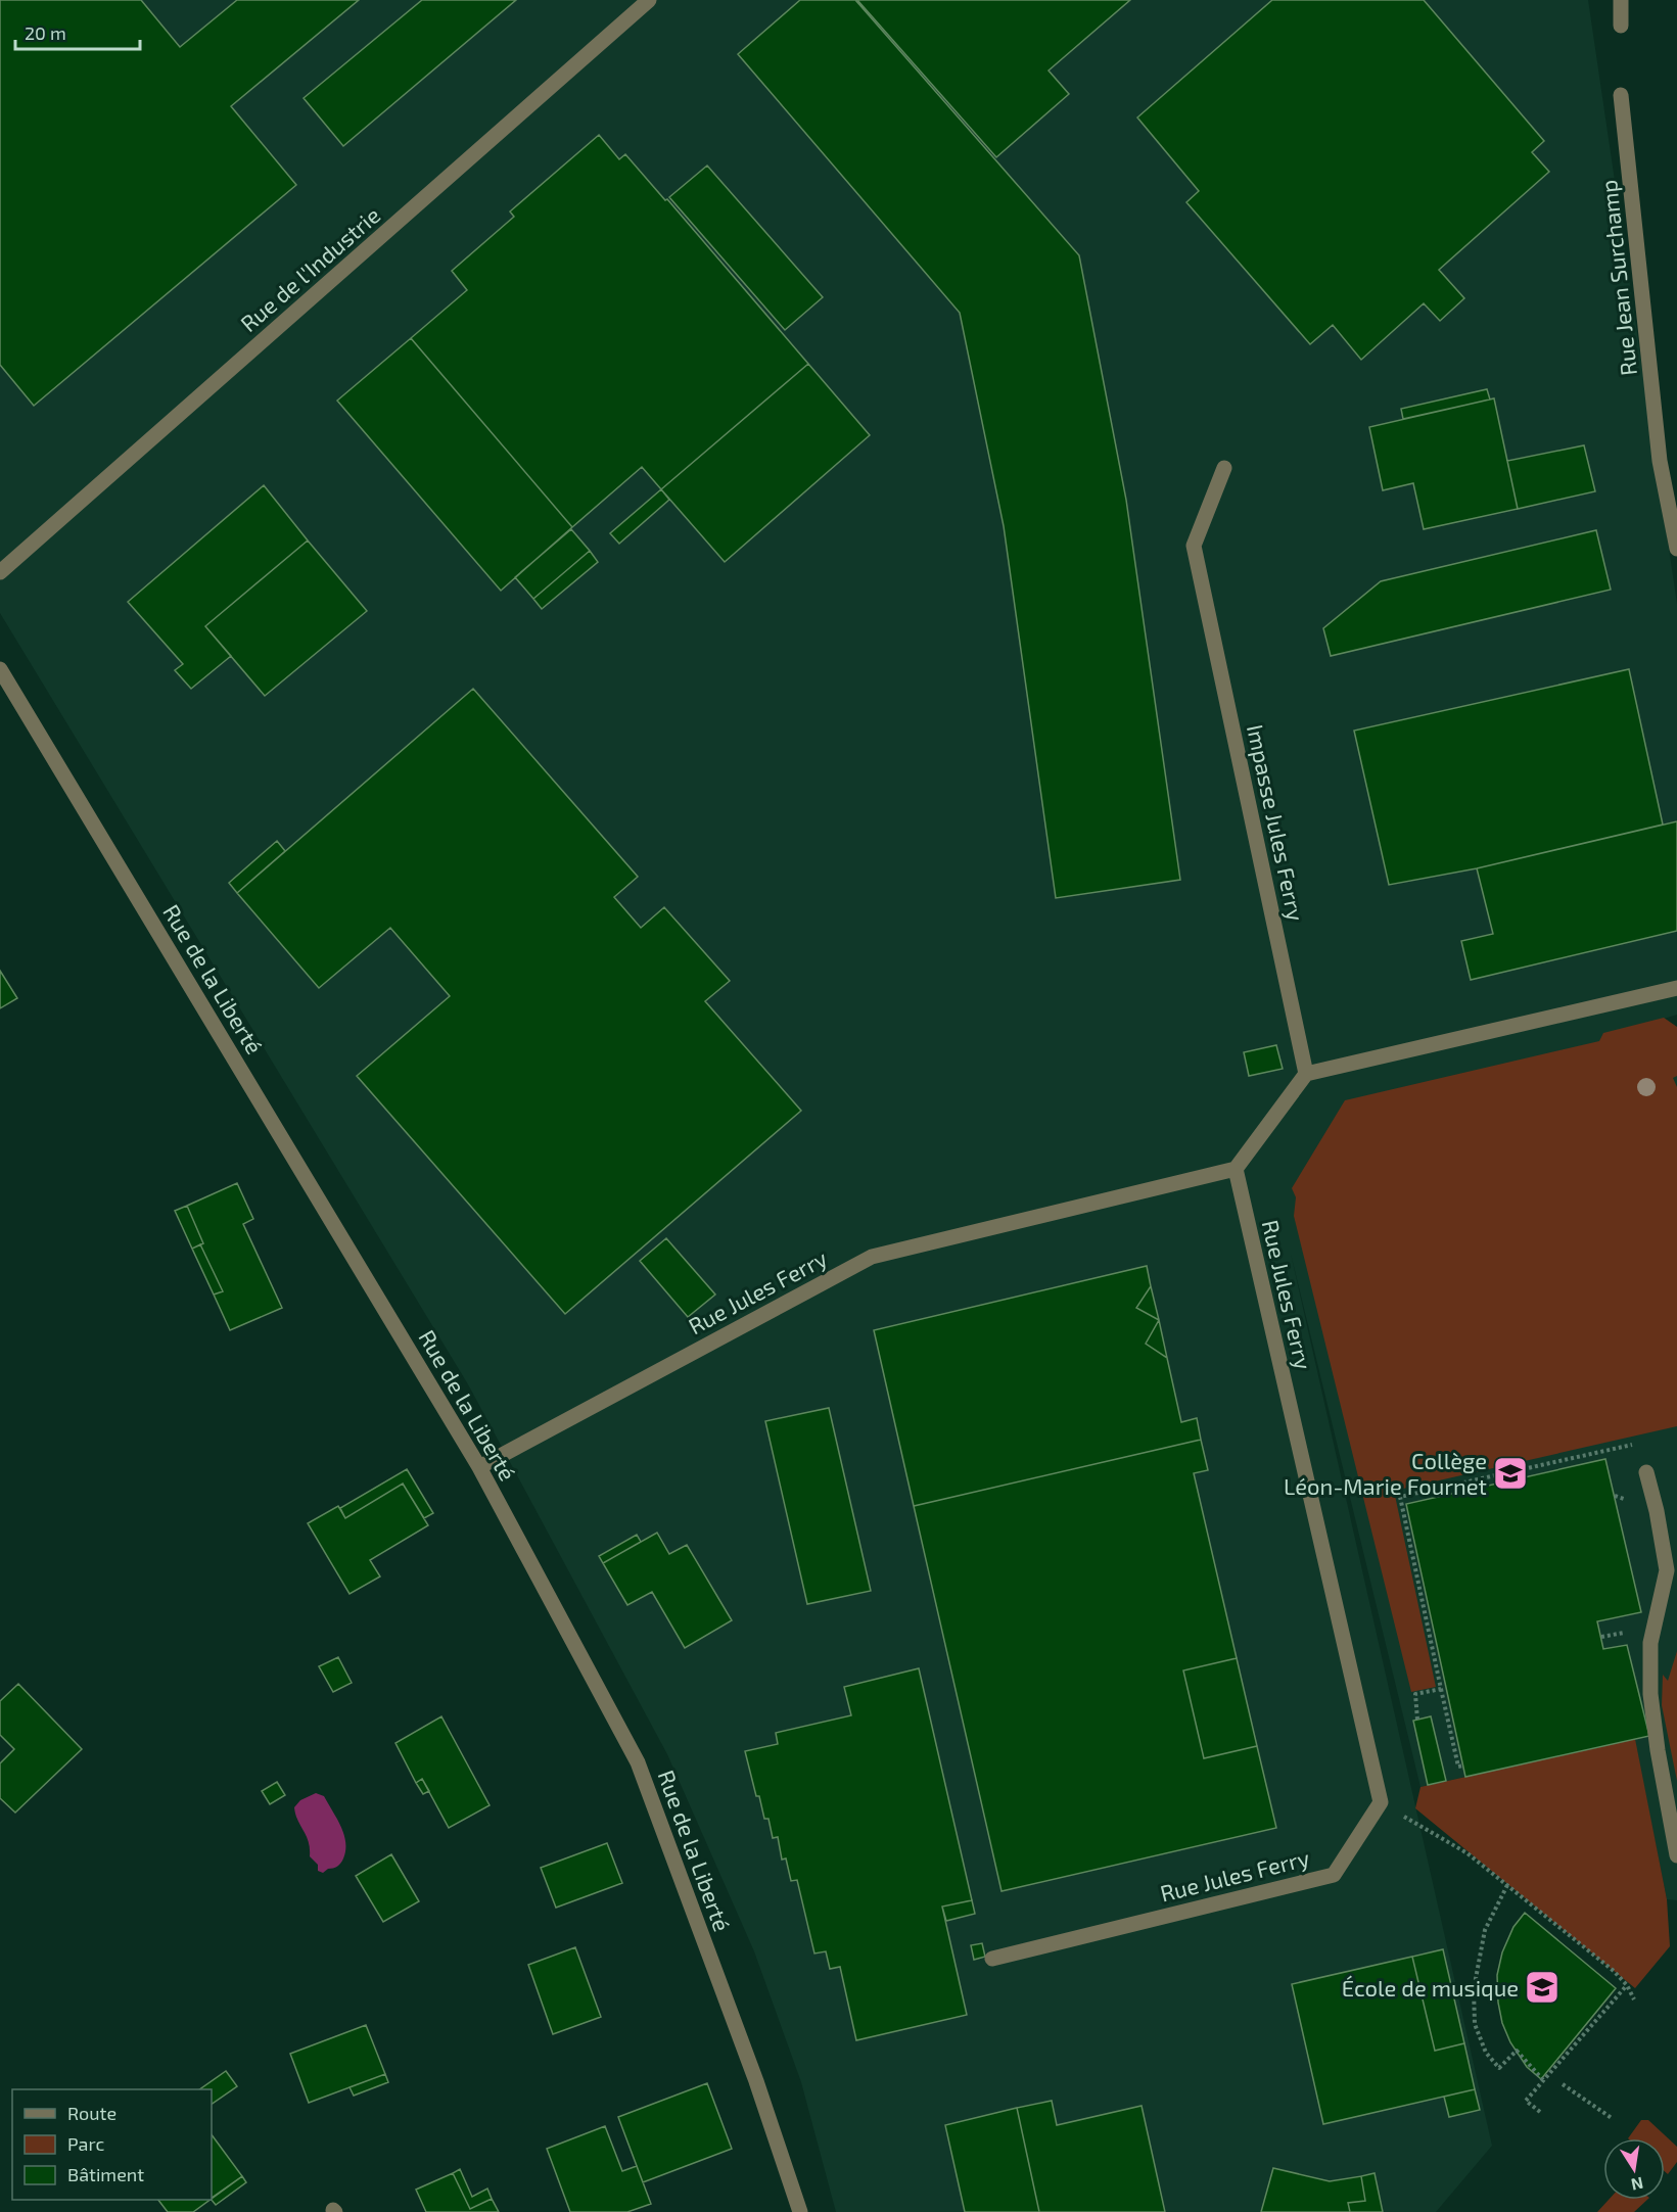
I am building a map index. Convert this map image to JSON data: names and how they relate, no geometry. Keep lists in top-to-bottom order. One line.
{"streets":{"street":["Rue de l'Industrie","Rue Jean Surchamp","Impasse Jules Ferry","Rue de la Liberté","Rue Jules Ferry"]},"crossings":[["Rue de la Liberté","Rue Jules Ferry"]],"places":{"school or university":["Collège Léon-Marie Fournet","École de musique"]},"legend":["Route","Parc","Bâtiment"],"scale_bar":"20 m","north":"bottom"}
